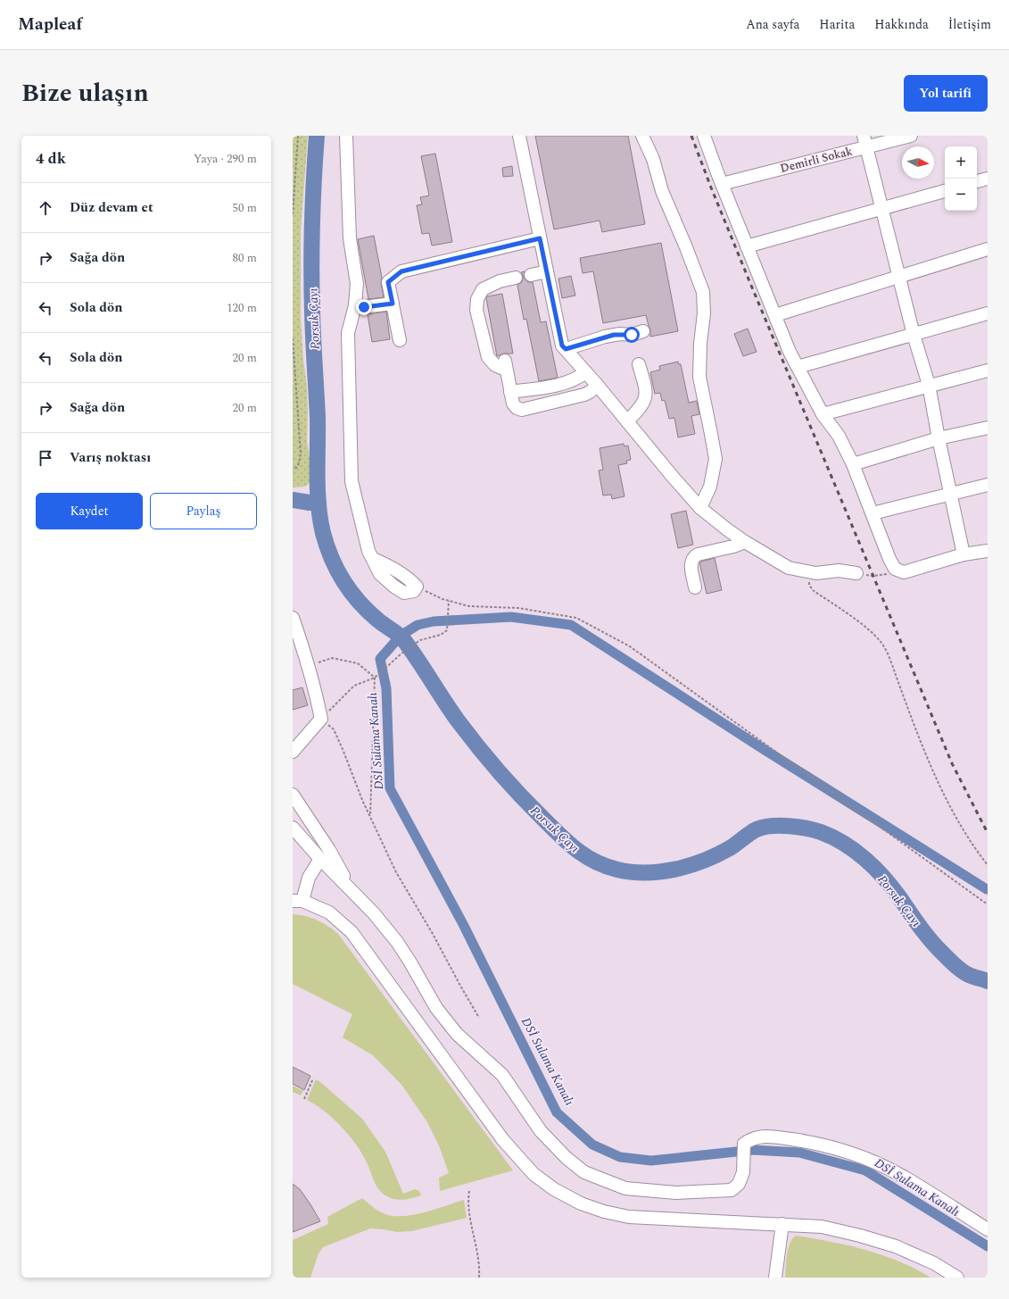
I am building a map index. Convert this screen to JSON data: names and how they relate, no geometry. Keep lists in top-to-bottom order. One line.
{"streets":{"street":["Demirli Sokak"]},"water":["Porsuk Çayı","DSİ Sulama Kanalı"],"north":"right","page":{"header":"Mapleaf","nav":["Ana sayfa","Harita","Hakkında","İletişim"],"title":"Bize ulaşın","buttons":["Yol tarifi",["Kaydet","Paylaş"]],"heading":["4 dk","Yaya · 290 m"],"map_buttons":["+","−"],"list":[["Düz devam et","50 m"],["Sağa dön","80 m"],["Sola dön","120 m"],["Sola dön","20 m"],["Sağa dön","20 m"],"Varış noktası"]}}
